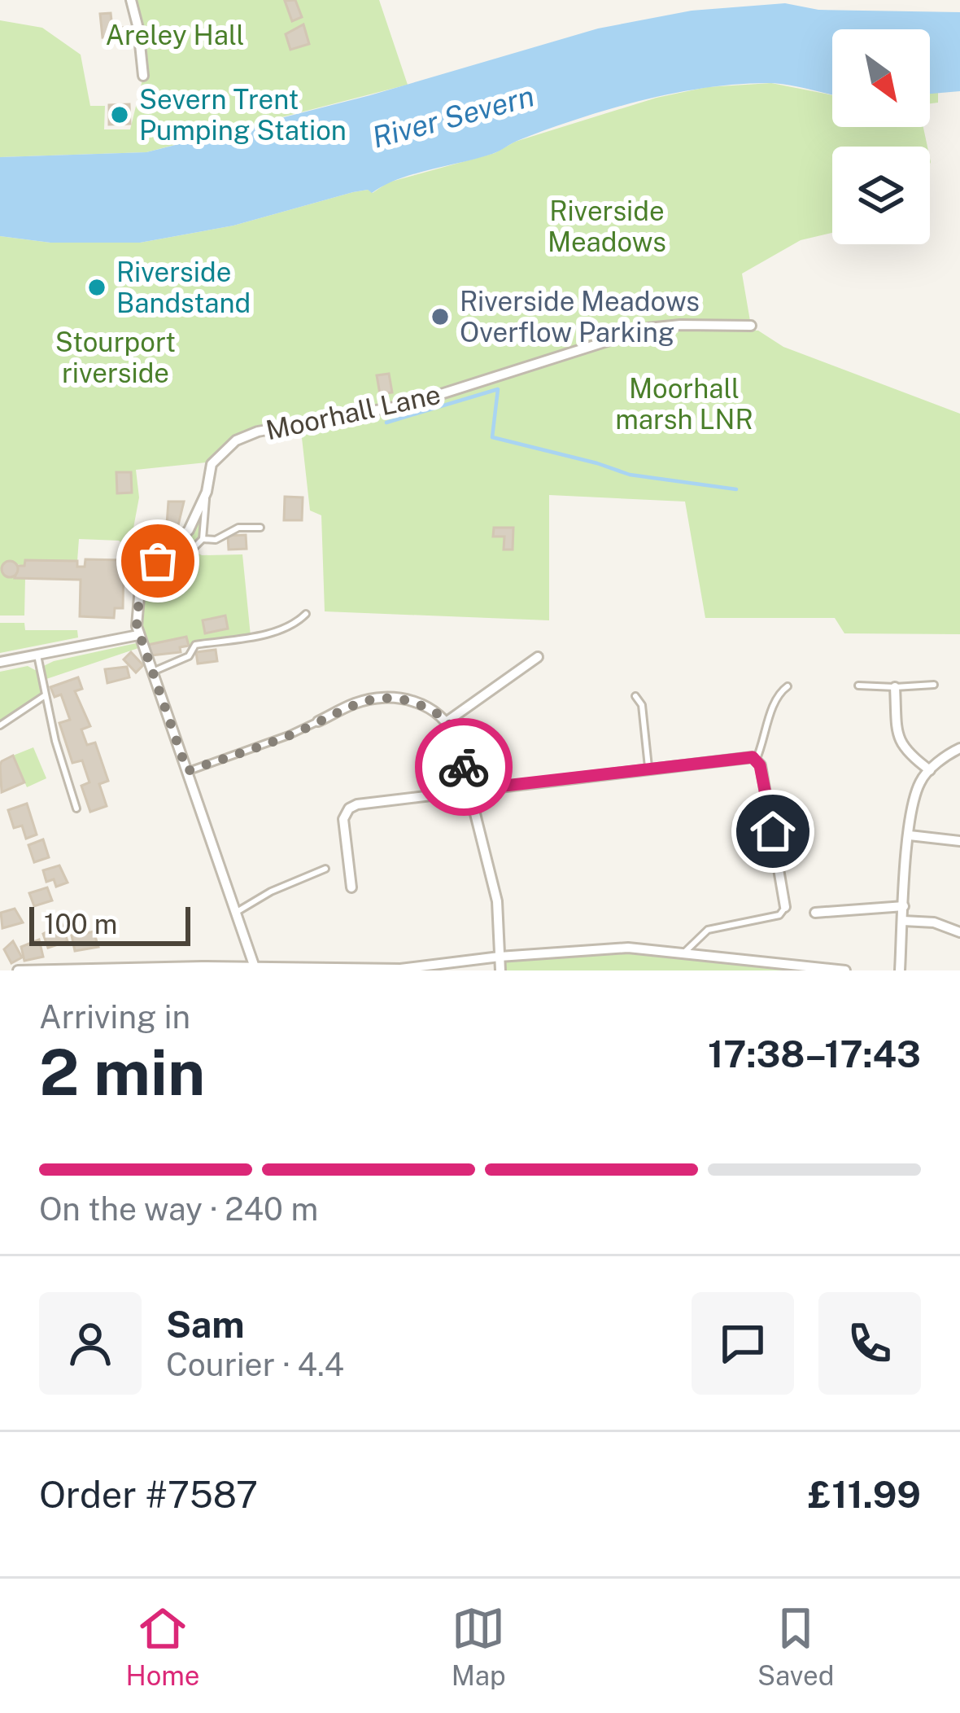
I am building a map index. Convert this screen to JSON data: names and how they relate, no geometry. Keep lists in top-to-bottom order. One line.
{"streets":{"street":["Moorhall Lane"]},"water":["River Severn"],"parks":["Areley Hall","Riverside Meadows","Stourport riverside","Moorhall marsh LNR"],"places":["Severn Trent Pumping Station","Riverside Bandstand","Riverside Meadows Overflow Parking"],"scale_bar":"100 m","north":"bottom right","page":{"scale":"100 m","heading":["2 min","Arriving in","17:38–17:43"],"panel":["Sam","Courier · 4.4","Order #7587","£11.99"],"bar":"On the way · 240 m","tabs":["Home","Map","Saved"]}}
